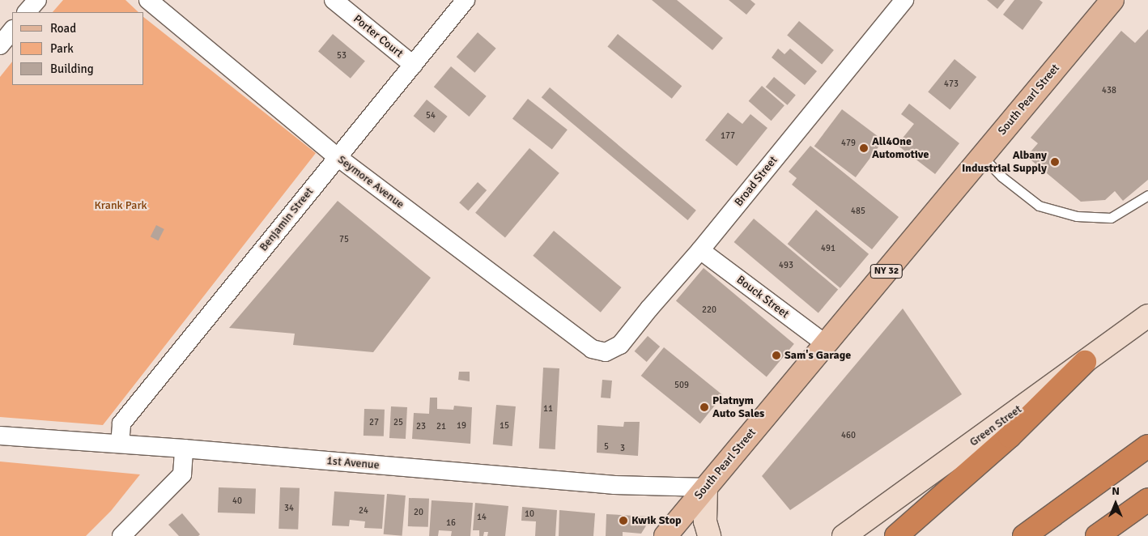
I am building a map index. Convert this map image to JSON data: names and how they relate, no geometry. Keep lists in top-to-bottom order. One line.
{"streets":{"main road":["South Pearl Street","NY 32","Green Street"],"street":["Porter Court","Broad Street","Seymore Avenue","Benjamin Street","Bouck Street","1st Avenue"]},"crossings":[["Porter Court","Benjamin Street"],["South Pearl Street","Bouck Street"],["South Pearl Street","1st Avenue"],["Broad Street","Seymore Avenue"],["Broad Street","Bouck Street"],["Seymore Avenue","Benjamin Street"],["Benjamin Street","1st Avenue"]],"parks":["Krank Park"],"places":["All4One Automotive","Albany Industrial Supply","Sam's Garage","Platnym Auto Sales","Kwik Stop"],"house_numbers":["53","473","438","54","177","479","485","75","491","493","220","509","11","27","25","19","15","23","21","460","5","3","40","34","24","20","10","14","16"],"legend":["Road","Park","Building"],"north":"top"}
